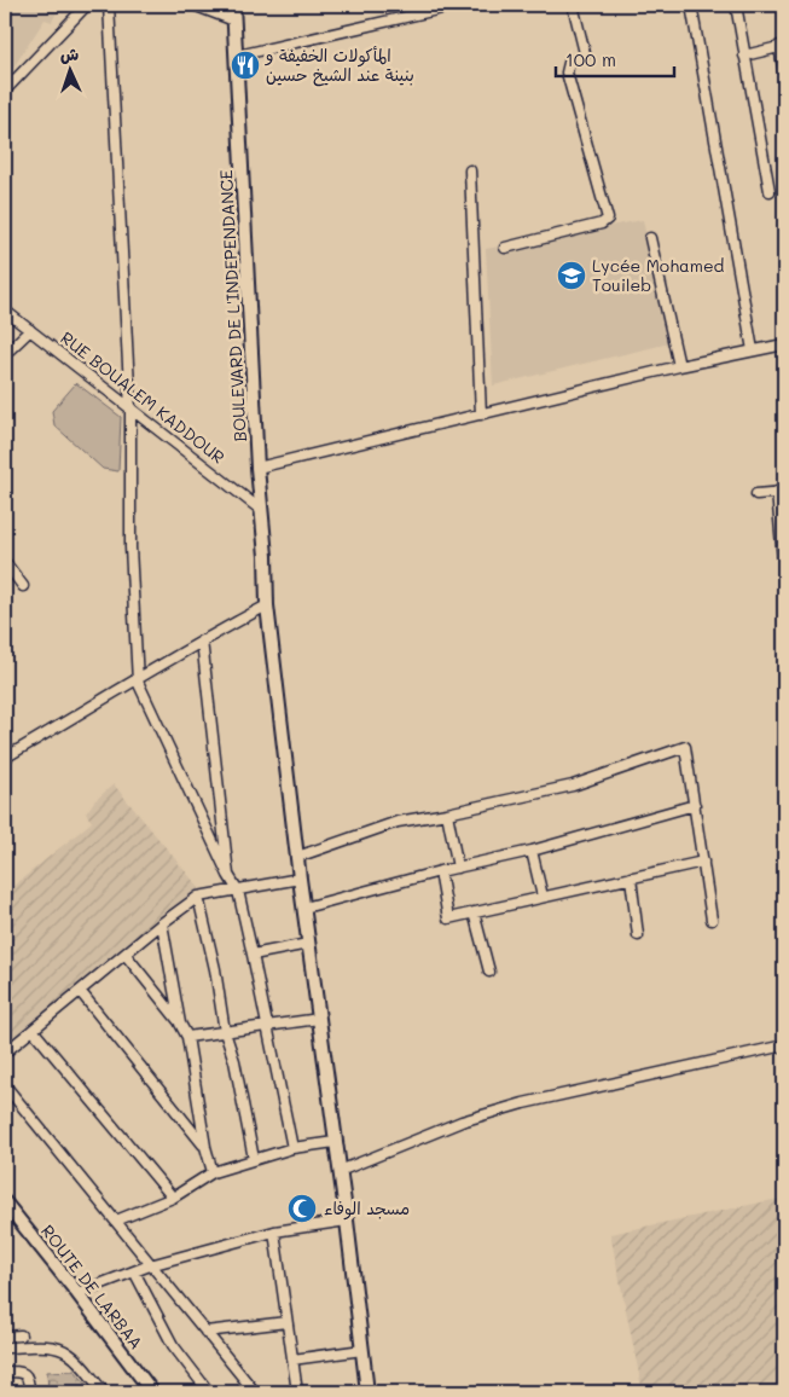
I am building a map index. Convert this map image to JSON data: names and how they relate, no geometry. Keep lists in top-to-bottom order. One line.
{"streets":{"street":["BOULEVARD DE L'INDEPENDANCE","RUE BOUALEM KADDOUR","ROUTE DE LARBAA"]},"crossings":[["BOULEVARD DE L'INDEPENDANCE","RUE BOUALEM KADDOUR"]],"places":{"restaurant":["المأكولات الخفيفة و بنينة عند الشيخ حسين"],"school or university":["Lycée Mohamed Touileb"],"mosque":["مسجد الوفاء"]},"scale_bar":"100 m","north":"top"}
